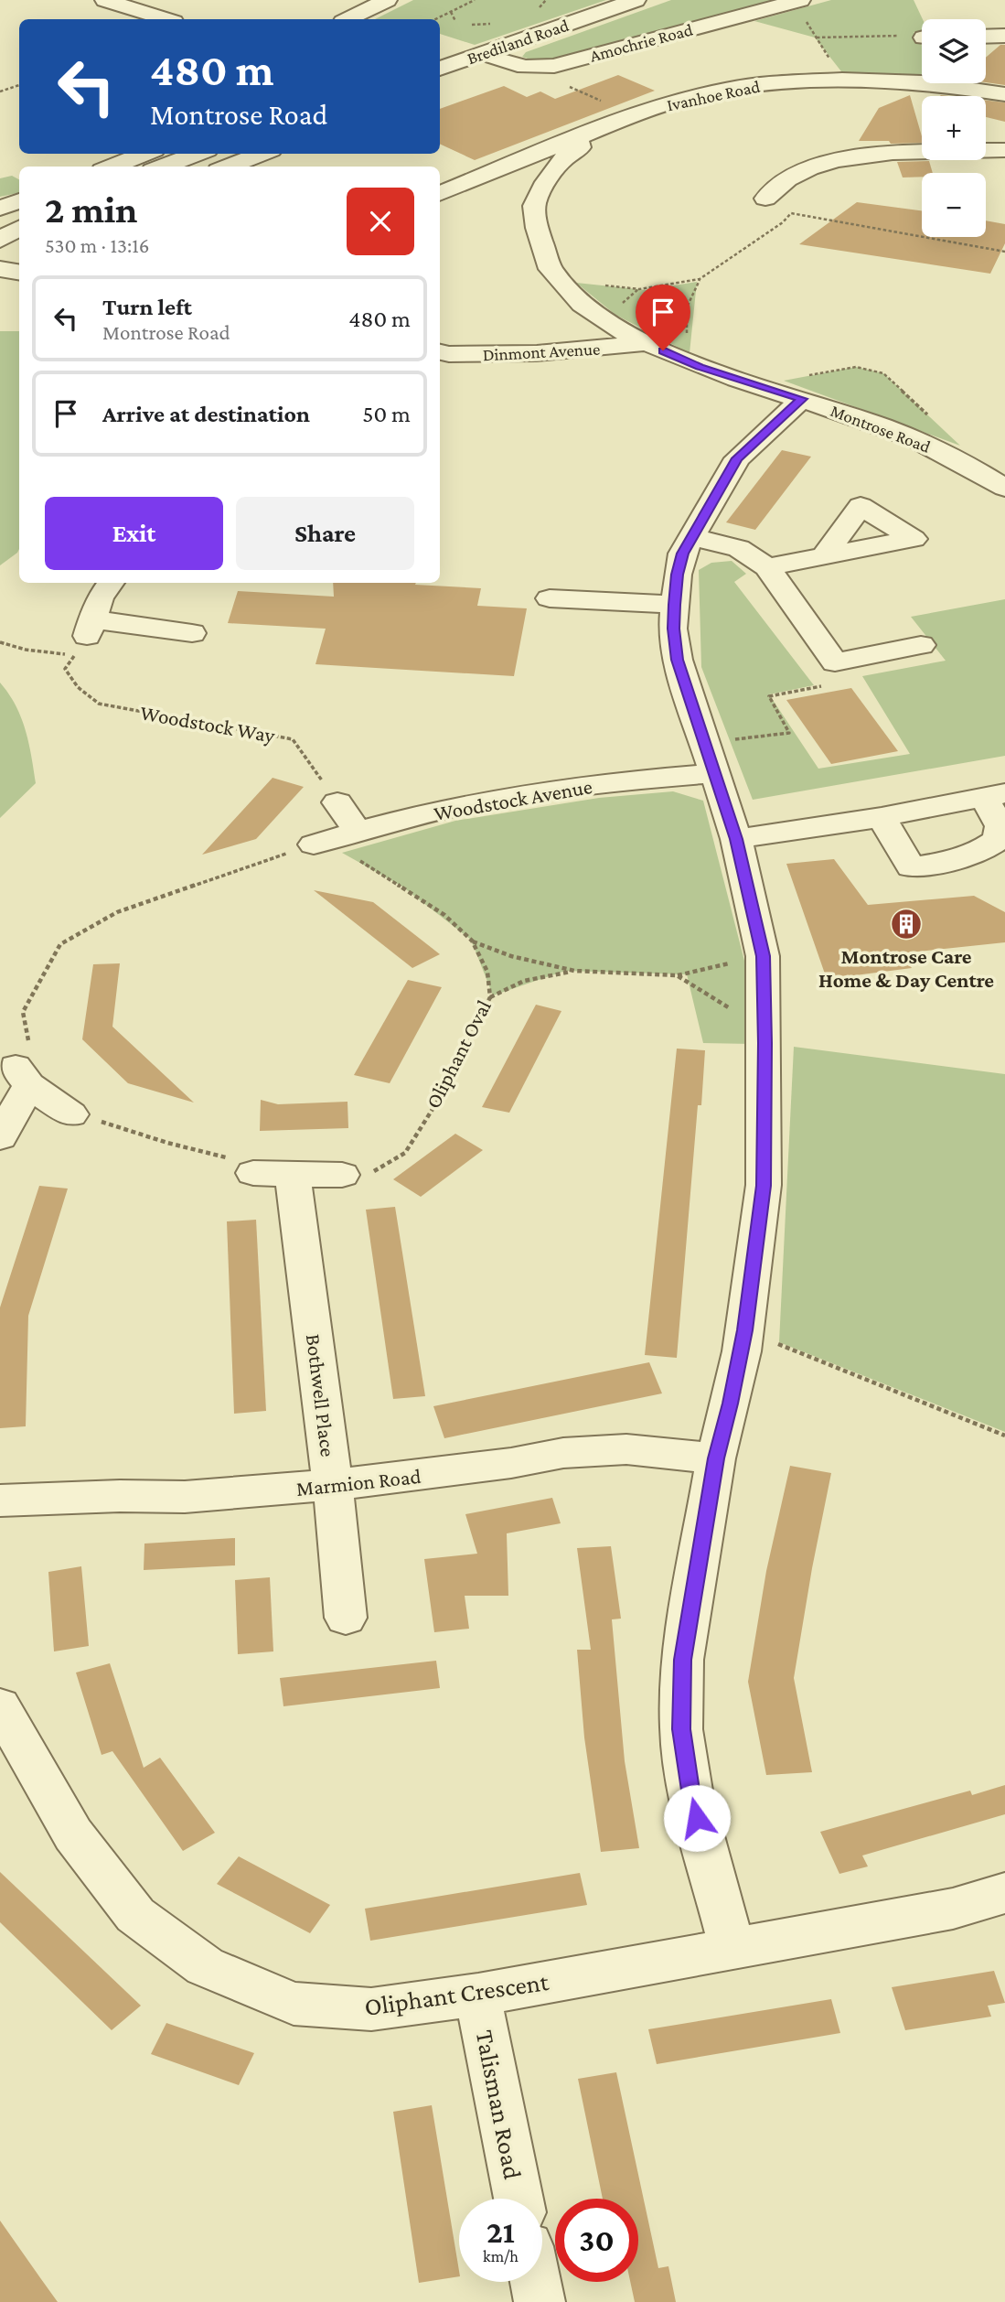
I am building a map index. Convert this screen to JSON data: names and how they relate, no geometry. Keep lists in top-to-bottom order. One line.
{"streets":{"street":["Brediland Road","Amochrie Road","Ivanhoe Road","Dinmont Avenue","Montrose Road","Woodstock Avenue","Bothwell Place","Marmion Road","Oliphant Crescent","Talisman Road"],"path":["Woodstock Way","Oliphant Oval"]},"crossings":[["Brediland Road","Amochrie Road"],["Dinmont Avenue","Montrose Road"],["Woodstock Avenue","Oliphant Oval"],["Bothwell Place","Marmion Road"],["Oliphant Crescent","Talisman Road"]],"places":{"building":["Montrose Care Home & Day Centre"]},"page":{"map_buttons":["+","−"],"turn":["480 m","Montrose Road"],"heading":["2 min","530 m · 13:16"],"list":[{"name":"Turn left","note":"Montrose Road","value":"480 m"},{"name":"Arrive at destination","value":"50 m"}],"buttons":["Exit","Share"],"speed":"21 km/h","limit":"30"}}
